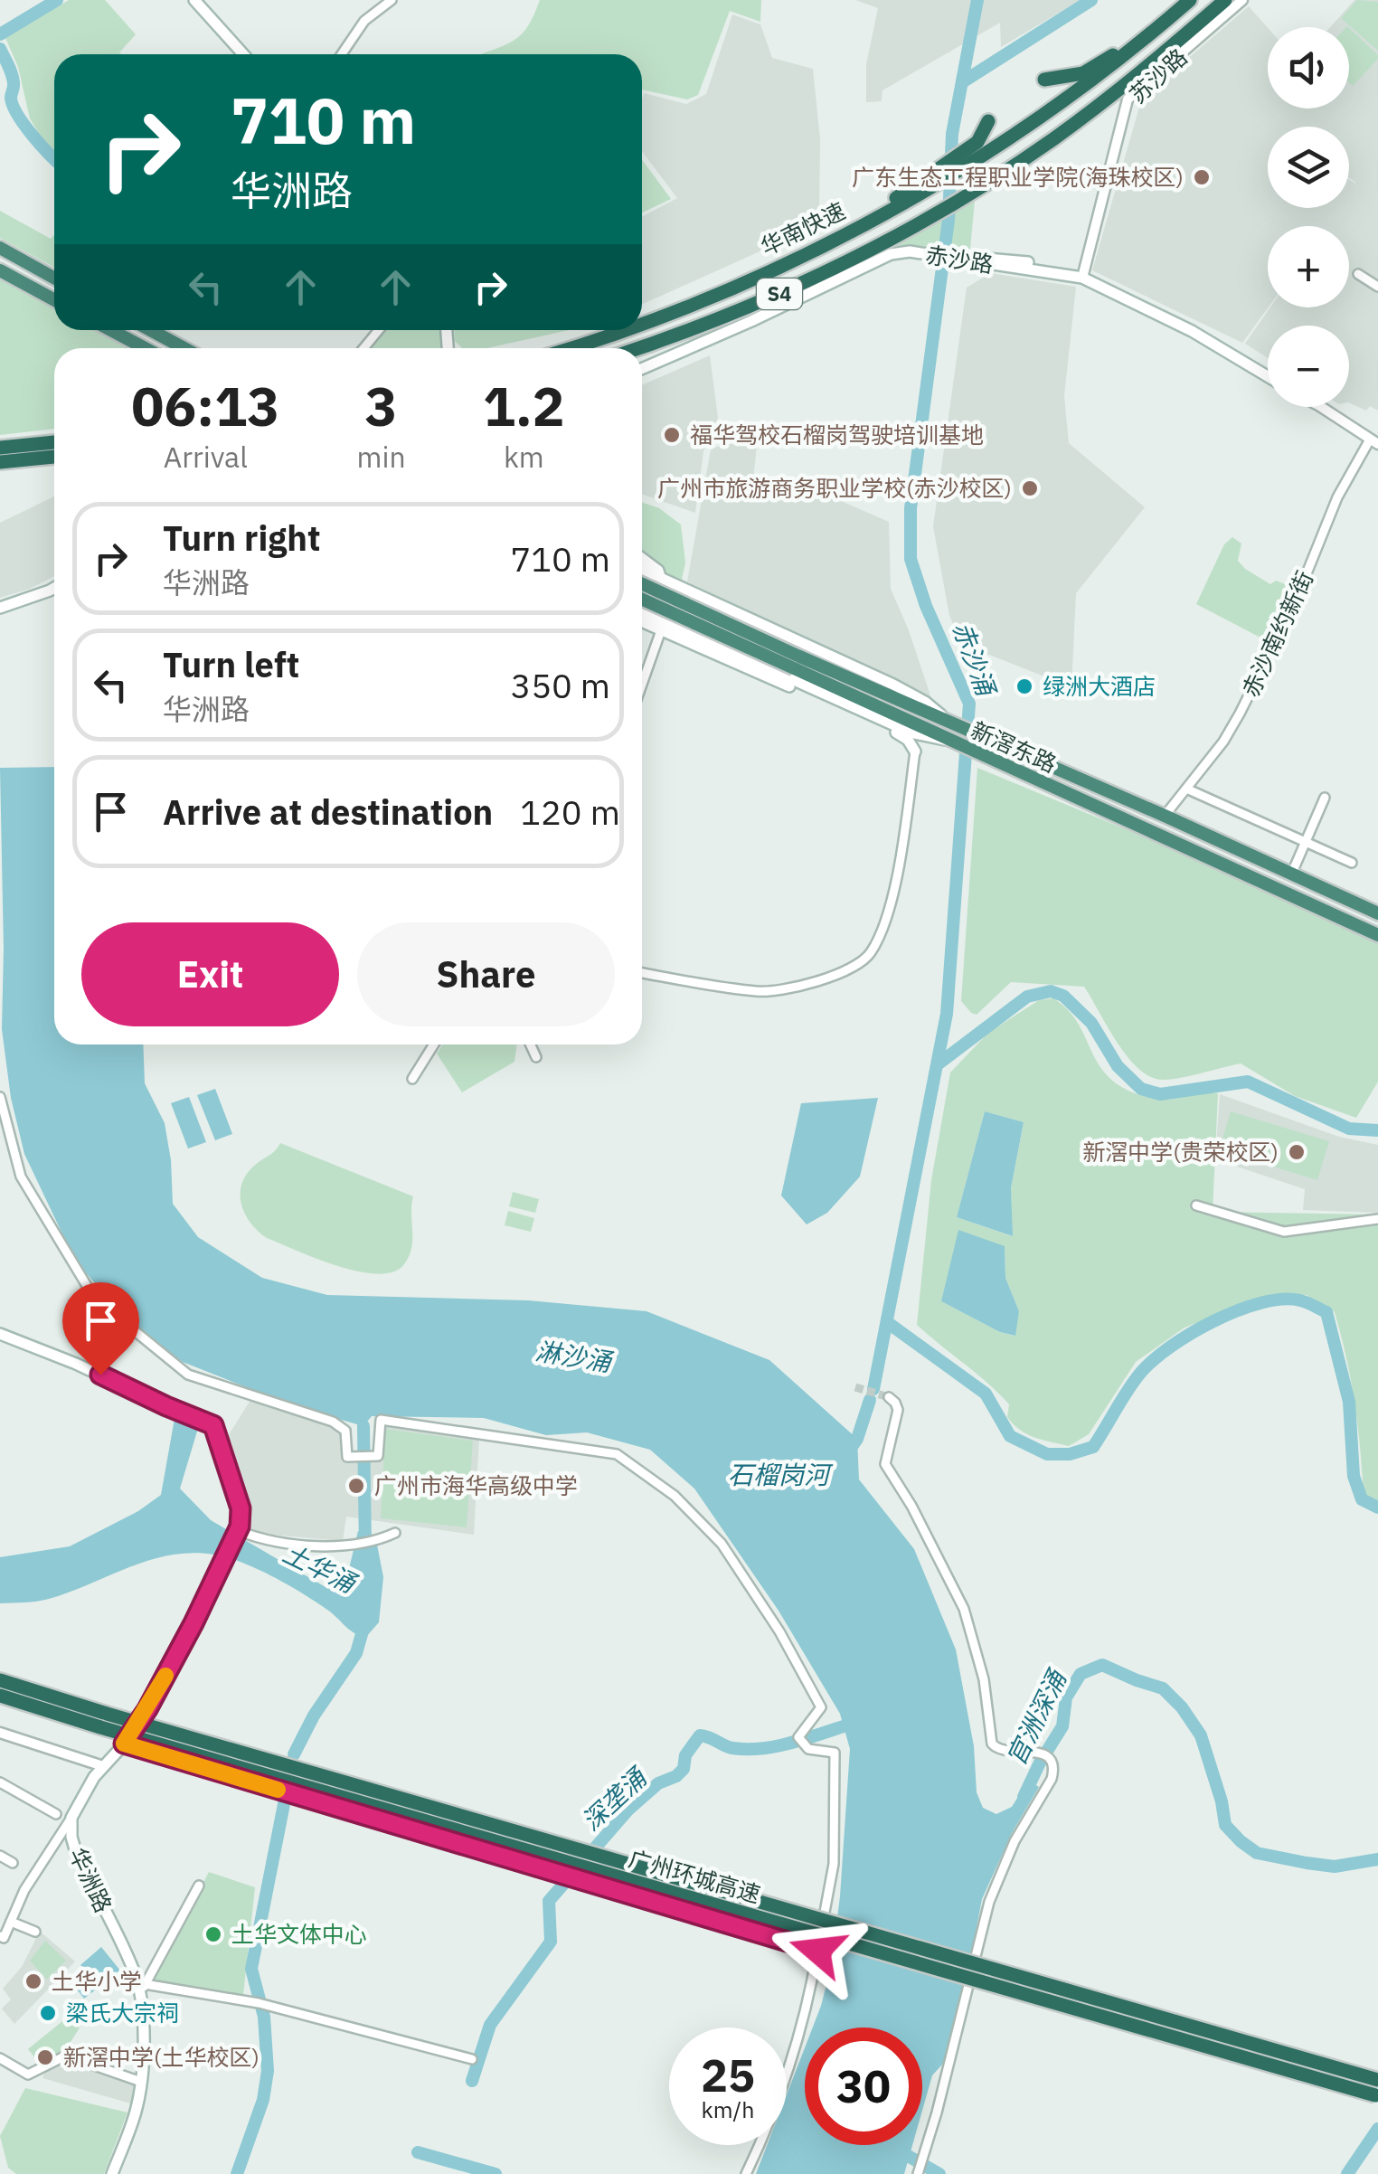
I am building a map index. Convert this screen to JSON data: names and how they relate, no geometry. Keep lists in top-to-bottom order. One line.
{"streets":{"highway":["华南快速","S4","新滘东路","广州环城高速"],"main road":["赤沙路","华洲路"],"street":["苏沙路","赤沙南约新街"]},"crossings":[["苏沙路","赤沙路"],["赤沙南约新街","新滘东路"]],"water":["赤沙涌","淋沙涌","石榴岗河","土华涌","官洲深涌","深垄涌"],"places":["广东生态工程职业学院(海珠校区)","福华驾校石榴岗驾驶培训基地","广州市旅游商务职业学校(赤沙校区)","绿洲大酒店","新滘中学(贵荣校区)","广州市海华高级中学","土华文体中心","土华小学","梁氏大宗祠","新滘中学(土华校区)"],"page":{"map_buttons":["+","−"],"turn":["710 m","华洲路"],"eta":["06:13","Arrival","3","min","1.2","km"],"list":[{"name":"Turn right","note":"华洲路","value":"710 m"},{"name":"Turn left","note":"华洲路","value":"350 m"},{"name":"Arrive at destination","value":"120 m"}],"buttons":["Exit","Share"],"speed":"25 km/h","limit":"30"}}
